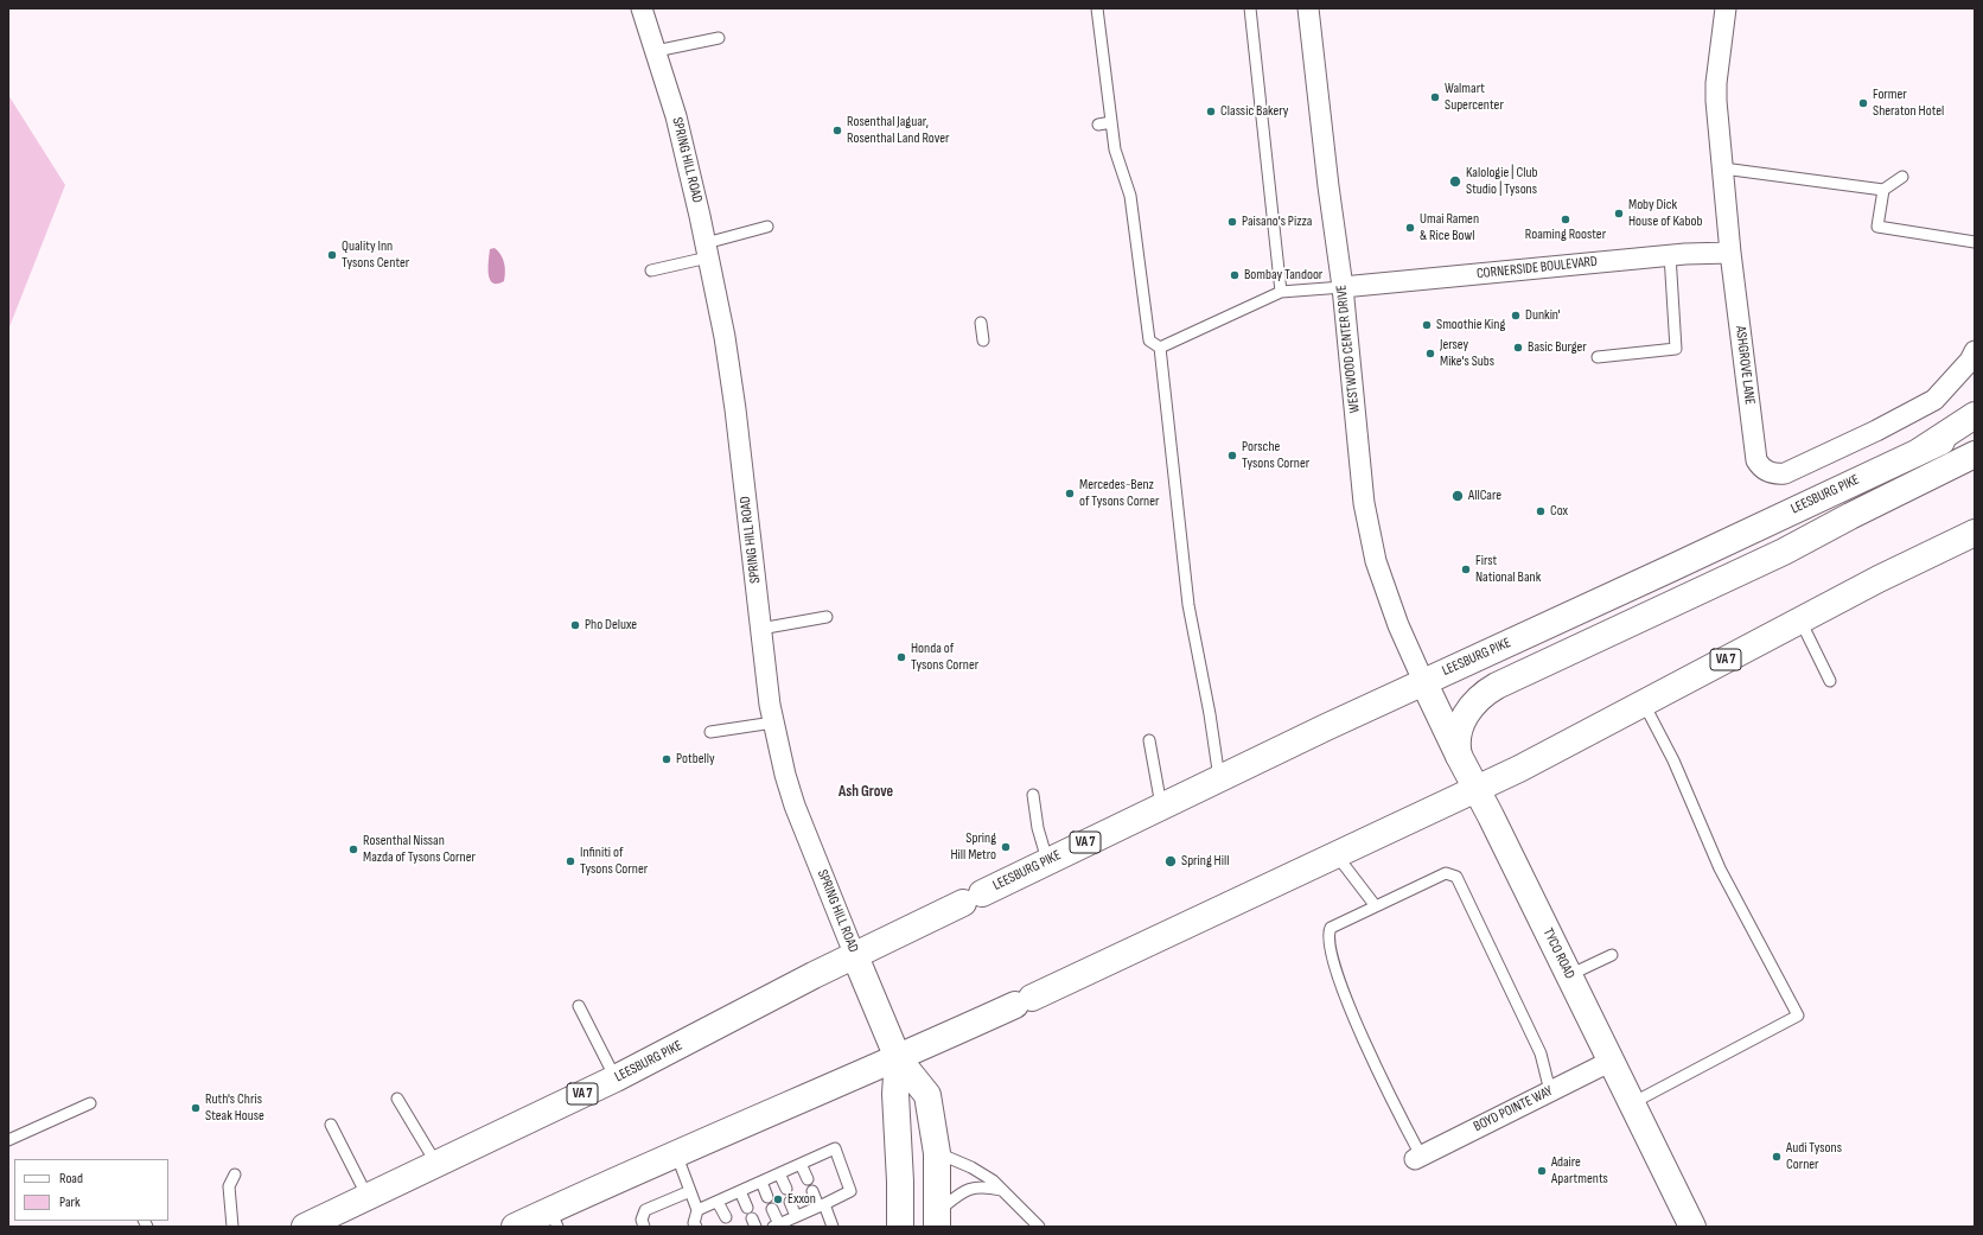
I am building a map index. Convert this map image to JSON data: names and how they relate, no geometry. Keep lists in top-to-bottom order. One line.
{"streets":{"main road":["SPRING HILL ROAD","LEESBURG PIKE","VA 7","TYCO ROAD"],"street":["CORNERSIDE BOULEVARD","WESTWOOD CENTER DRIVE","ASHGROVE LANE","BOYD POINTE WAY"]},"crossings":[["SPRING HILL ROAD","LEESBURG PIKE"],["SPRING HILL ROAD","VA 7"],["CORNERSIDE BOULEVARD","WESTWOOD CENTER DRIVE"],["CORNERSIDE BOULEVARD","ASHGROVE LANE"],["WESTWOOD CENTER DRIVE","LEESBURG PIKE"],["WESTWOOD CENTER DRIVE","TYCO ROAD"],["LEESBURG PIKE","TYCO ROAD"],["VA 7","TYCO ROAD"],["TYCO ROAD","BOYD POINTE WAY"]],"districts":["Ash Grove"],"places":["Walmart Supercenter","Former Sheraton Hotel","Classic Bakery","Rosenthal Jaguar, Rosenthal Land Rover","Kalologie | Club Studio | Tysons","Moby Dick House of Kabob","Roaming Rooster","Paisano's Pizza","Umai Ramen & Rice Bowl","Quality Inn Tysons Center","Bombay Tandoor","Dunkin'","Smoothie King","Basic Burger","Jersey Mike's Subs","Porsche Tysons Corner","Mercedes-Benz of Tysons Corner","AllCare","Cox","First National Bank","Pho Deluxe","Honda of Tysons Corner","Potbelly","Spring Hill Metro","Rosenthal Nissan Mazda of Tysons Corner","Infiniti of Tysons Corner","Spring Hill","Ruth's Chris Steak House","Audi Tysons Corner","Adaire Apartments","Exxon"],"legend":["Road","Park"]}
